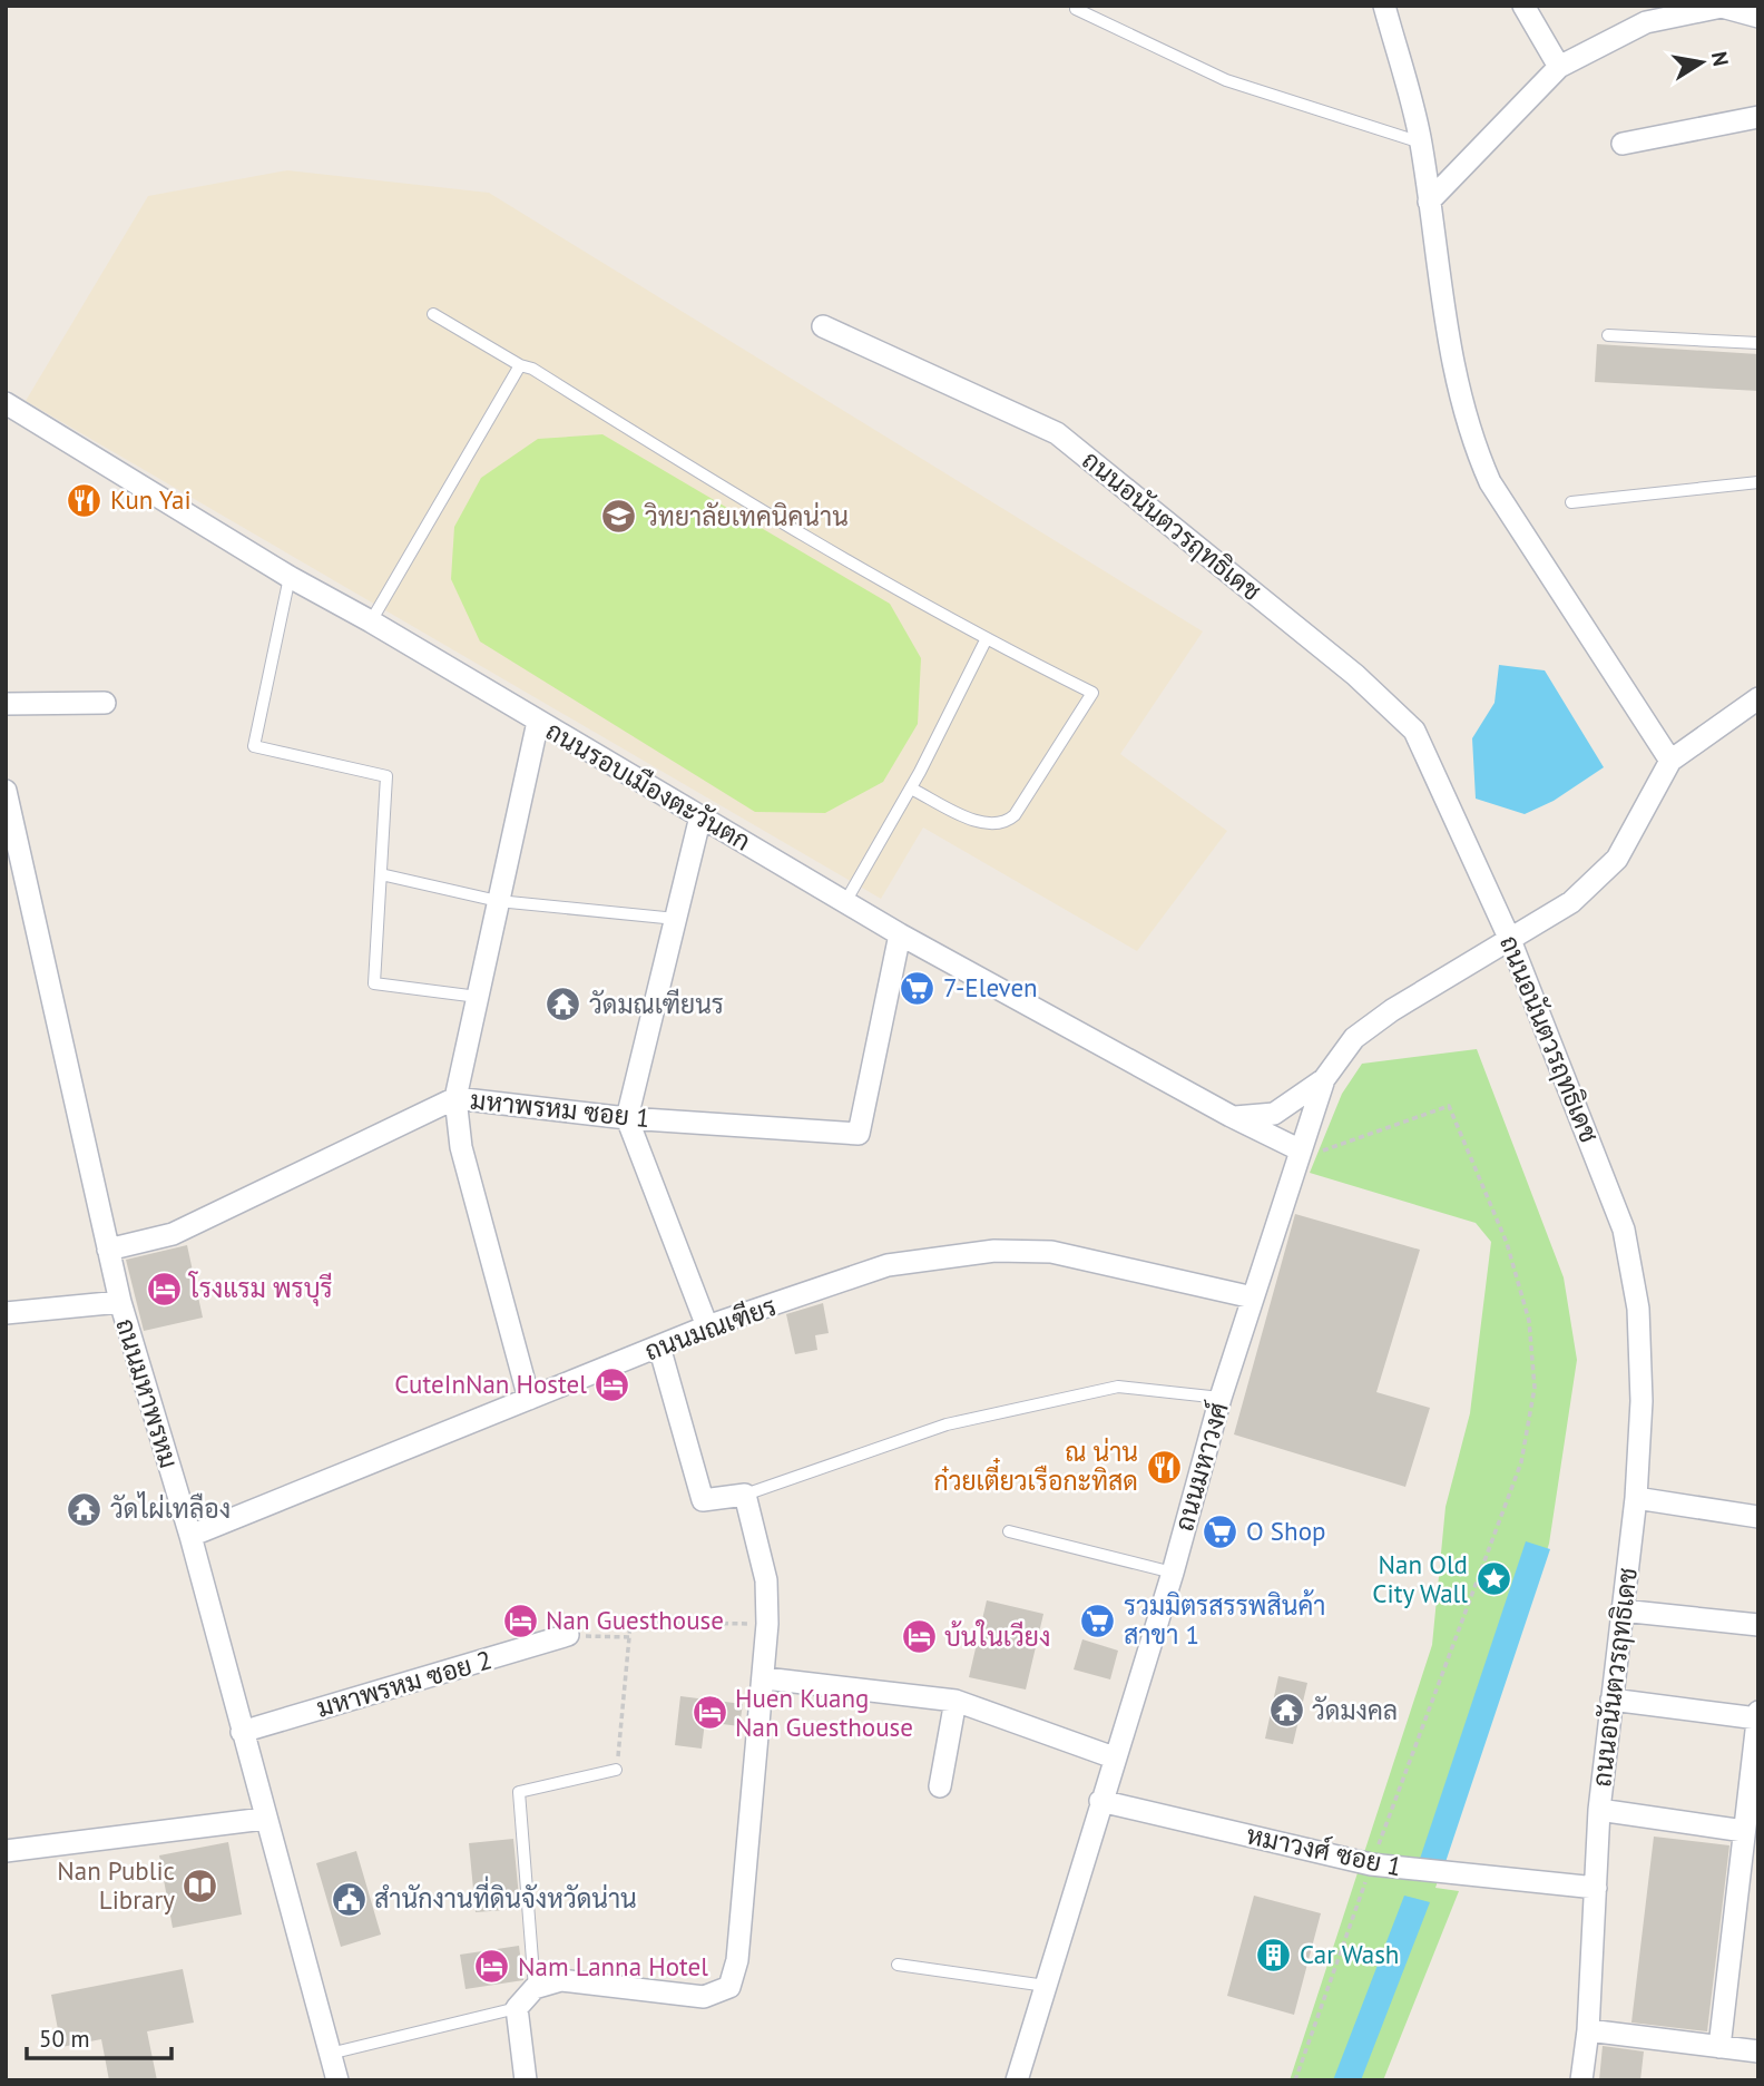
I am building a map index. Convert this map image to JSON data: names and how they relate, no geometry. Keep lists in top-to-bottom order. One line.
{"streets":{"street":["ถนนอนันตวรฤทธิเดช","ถนนรอบเมืองตะวันตก","มหาพรหม ซอย 1","ถนนมณเฑียร","ถนนมหาพรหม","ถนนมหาวงศ์","มหาพรหม ซอย 2","หมาวงศ์ ซอย 1"]},"crossings":[["ถนนอนันตวรฤทธิเดช","ถนนมหาวงศ์"],["ถนนอนันตวรฤทธิเดช","หมาวงศ์ ซอย 1"],["ถนนรอบเมืองตะวันตก","มหาพรหม ซอย 1"],["ถนนรอบเมืองตะวันตก","ถนนมหาวงศ์"],["มหาพรหม ซอย 1","ถนนมหาพรหม"],["ถนนมณเฑียร","ถนนมหาพรหม"],["ถนนมณเฑียร","ถนนมหาวงศ์"],["ถนนมหาพรหม","มหาพรหม ซอย 2"],["ถนนมหาวงศ์","หมาวงศ์ ซอย 1"]],"places":{"restaurant":["Kun Yai","ณ น่าน ก๋วยเตี๋ยวเรือกะทิสด"],"school or university":["วิทยาลัยเทคนิคน่าน"],"supermarket":["7-Eleven","O Shop","รวมมิตรสรรพสินค้า สาขา 1"],"temple":["วัดมณเฑียนร","วัดไผ่เทลือง","วัดมงคล"],"hotel":["โรงแรม พรบุรี","CuteInNan Hostel","Nan Guesthouse","บ้นในเวียง","Huen Kuang Nan Guesthouse","Nam Lanna Hotel"],"place":["Nan Old City Wall"],"library":["Nan Public Library"],"public building":["สำนักงานที่ดินจังหวัดน่าน"],"building":["Car Wash"]},"scale_bar":"50 m","north":"right"}
